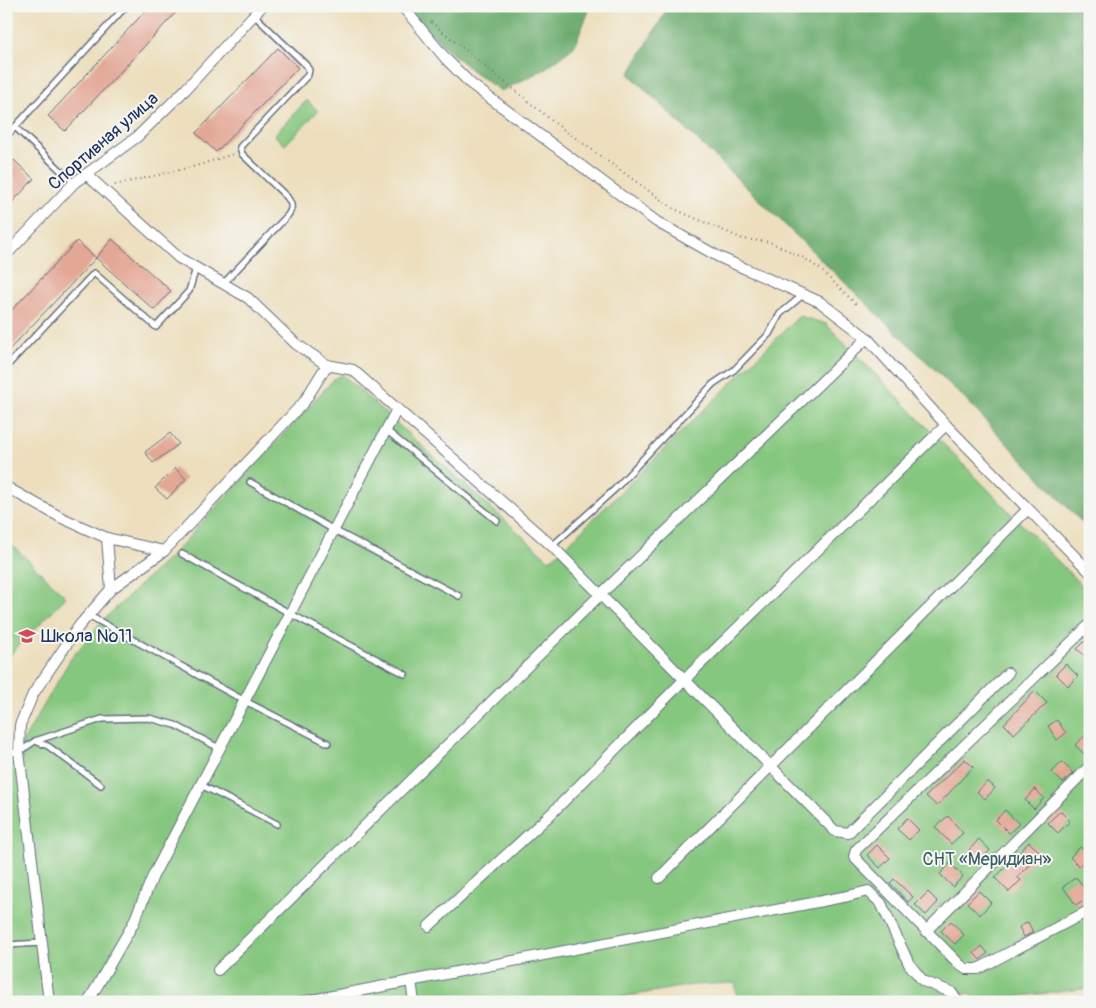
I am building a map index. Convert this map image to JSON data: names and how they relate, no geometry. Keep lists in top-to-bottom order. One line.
{"streets":{"street":["Спортивная улица"]},"parks":["СНТ «Меридиан»"],"places":{"school or university":["Школа №11"]}}
